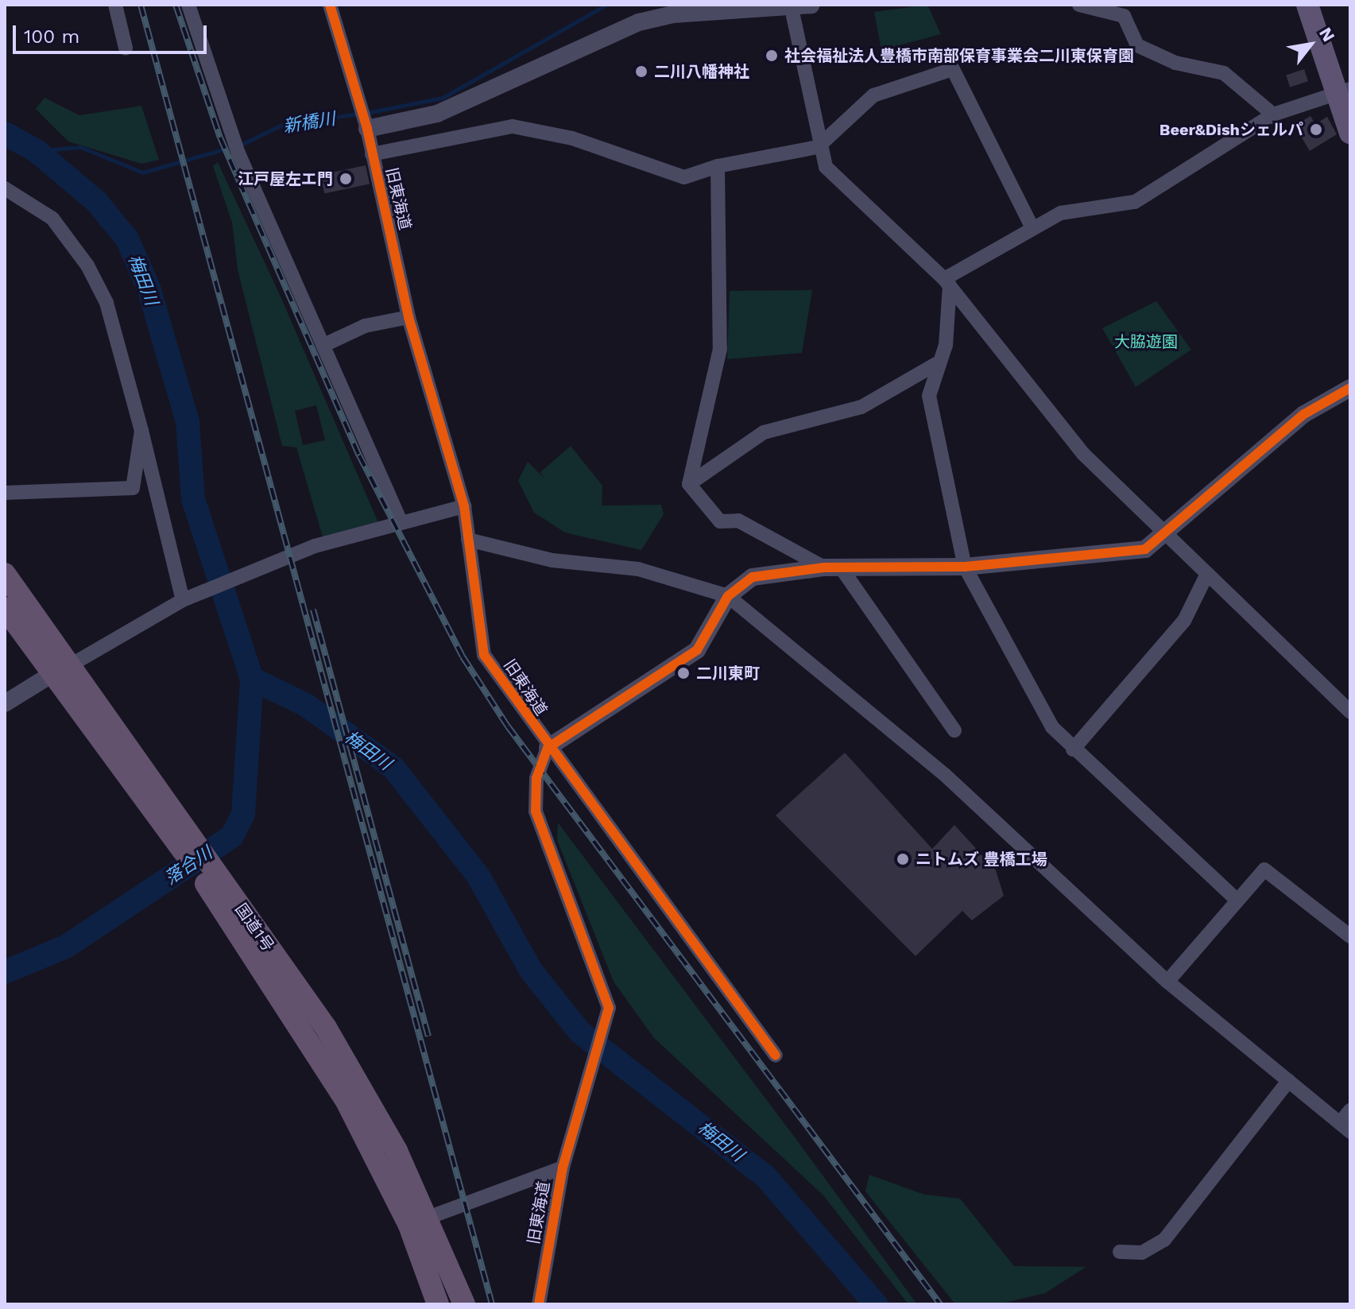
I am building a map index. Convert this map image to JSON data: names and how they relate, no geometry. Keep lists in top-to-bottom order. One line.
{"streets":{"highway":["国道1号"],"street":["旧東海道"]},"water":["新橋川","梅田川","落合川"],"parks":["大脇遊園"],"places":["社会福祉法人豊橋市南部保育事業会二川東保育園","二川八幡神社","Beer&Dishシェルパ","江戸屋左エ門","二川東町","ニトムズ 豊橋工場"],"scale_bar":"100 m","north":"top right"}
